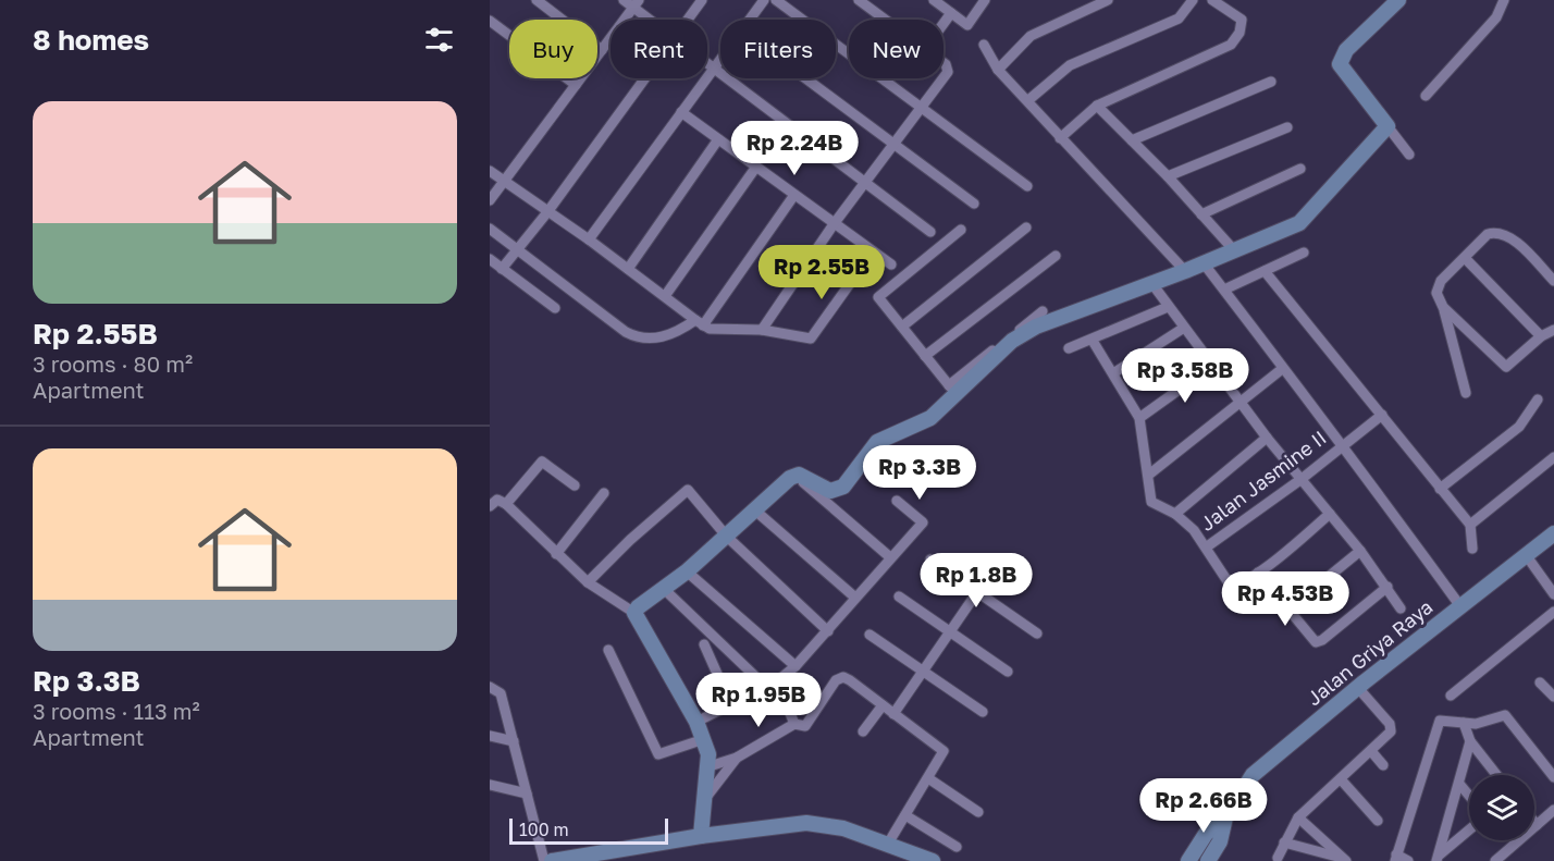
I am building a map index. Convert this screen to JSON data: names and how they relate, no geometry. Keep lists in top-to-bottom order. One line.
{"streets":{"street":["Jalan Jasmine II","Jalan Griya Raya"]},"scale_bar":"100 m","page":{"heading":"8 homes","chip":["Buy","Rent","Filters","New"],"list":[{"name":"Rp 2.55B","note":"3 rooms · 80 m² · Apartment"},{"name":"Rp 3.3B","note":"3 rooms · 113 m² · Apartment"}],"price":["Rp 2.24B","Rp 2.55B","Rp 3.58B","Rp 3.3B","Rp 1.8B","Rp 4.53B","Rp 1.95B","Rp 2.66B"],"scale":"100 m"}}
